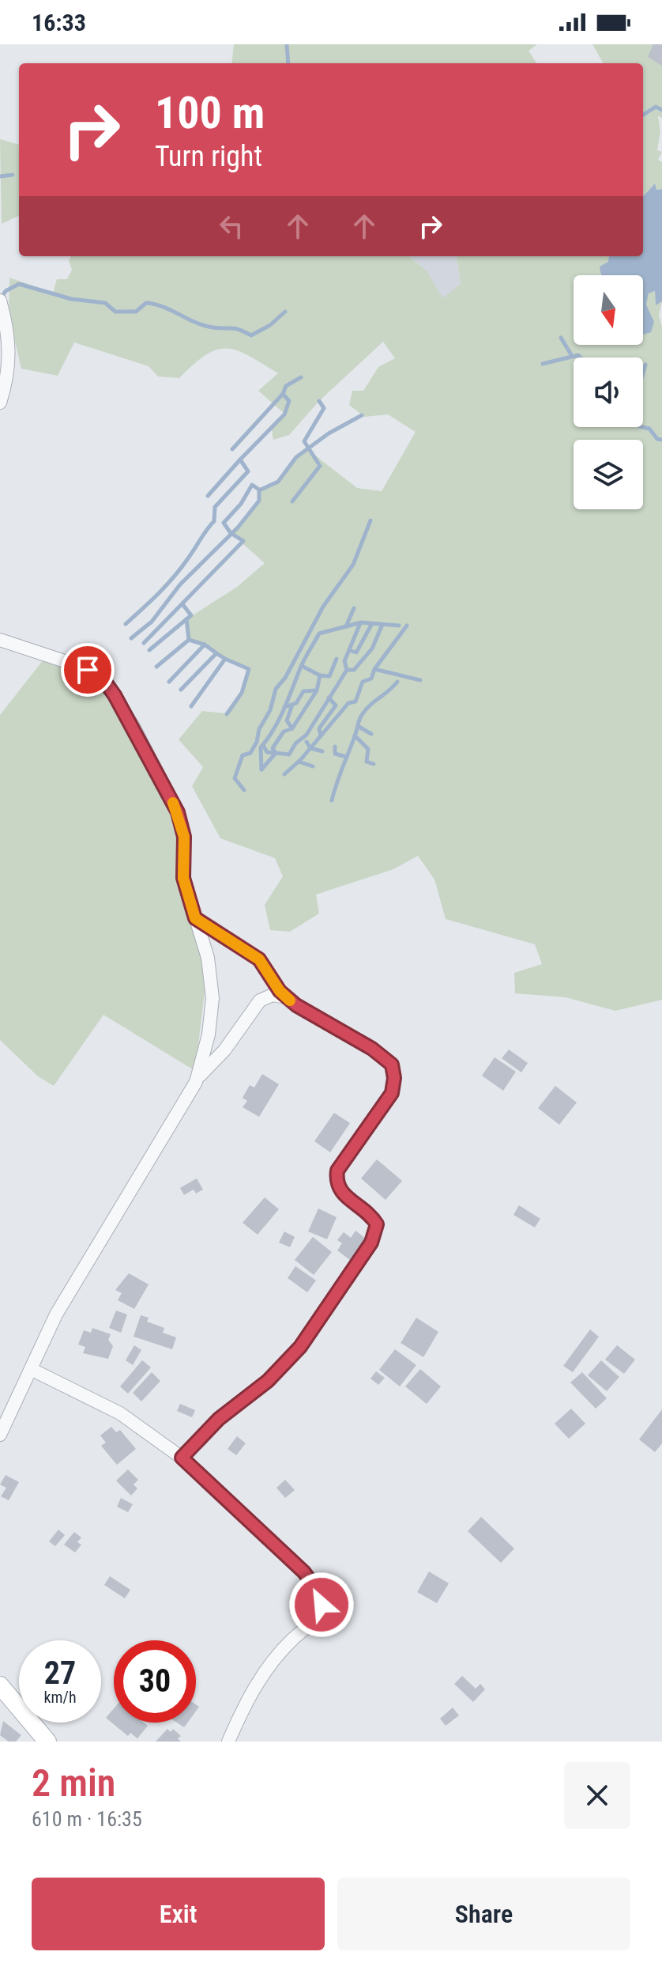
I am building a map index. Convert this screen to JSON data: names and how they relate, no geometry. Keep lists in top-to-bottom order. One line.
{"north":"bottom","page":{"status":"16:33","turn":["100 m","Turn right"],"speed":"27 km/h","limit":"30","heading":["2 min","610 m · 16:35"],"buttons":["Exit","Share"]}}
